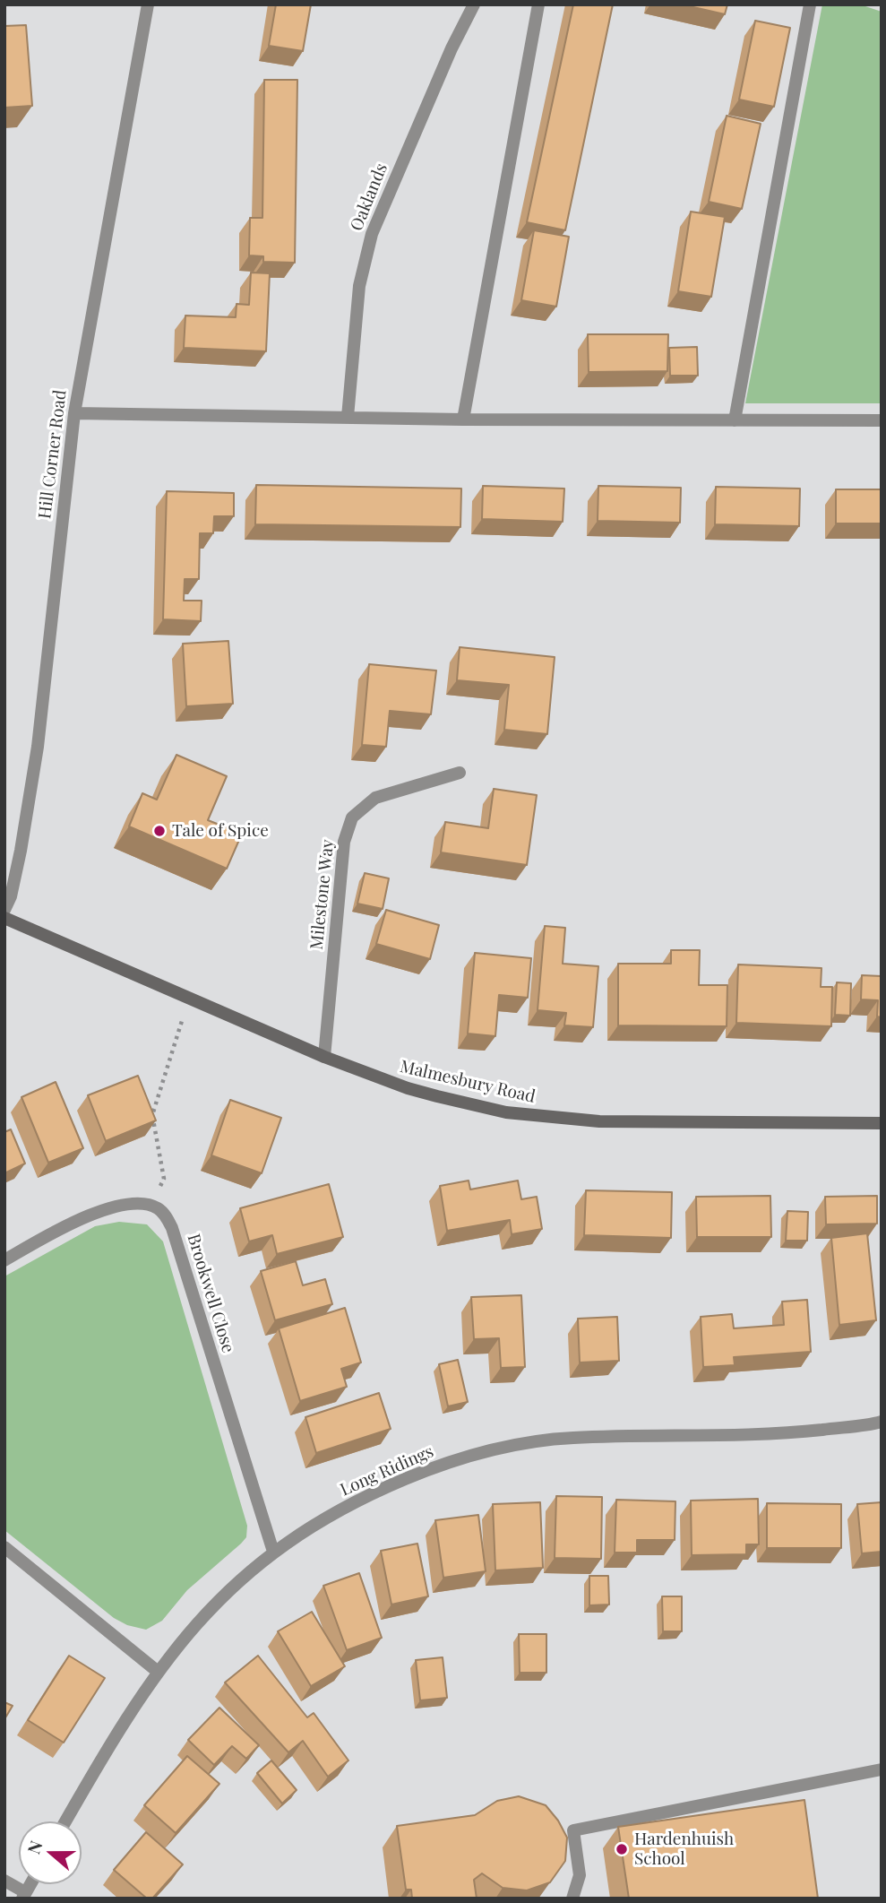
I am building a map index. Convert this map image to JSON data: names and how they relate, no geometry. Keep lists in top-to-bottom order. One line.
{"streets":{"main road":["Malmesbury Road"],"street":["Oaklands","Hill Corner Road","Milestone Way","Brookwell Close","Long Ridings"]},"crossings":[["Milestone Way","Malmesbury Road"],["Brookwell Close","Long Ridings"]],"places":["Tale of Spice","Hardenhuish School"],"north":"left"}
